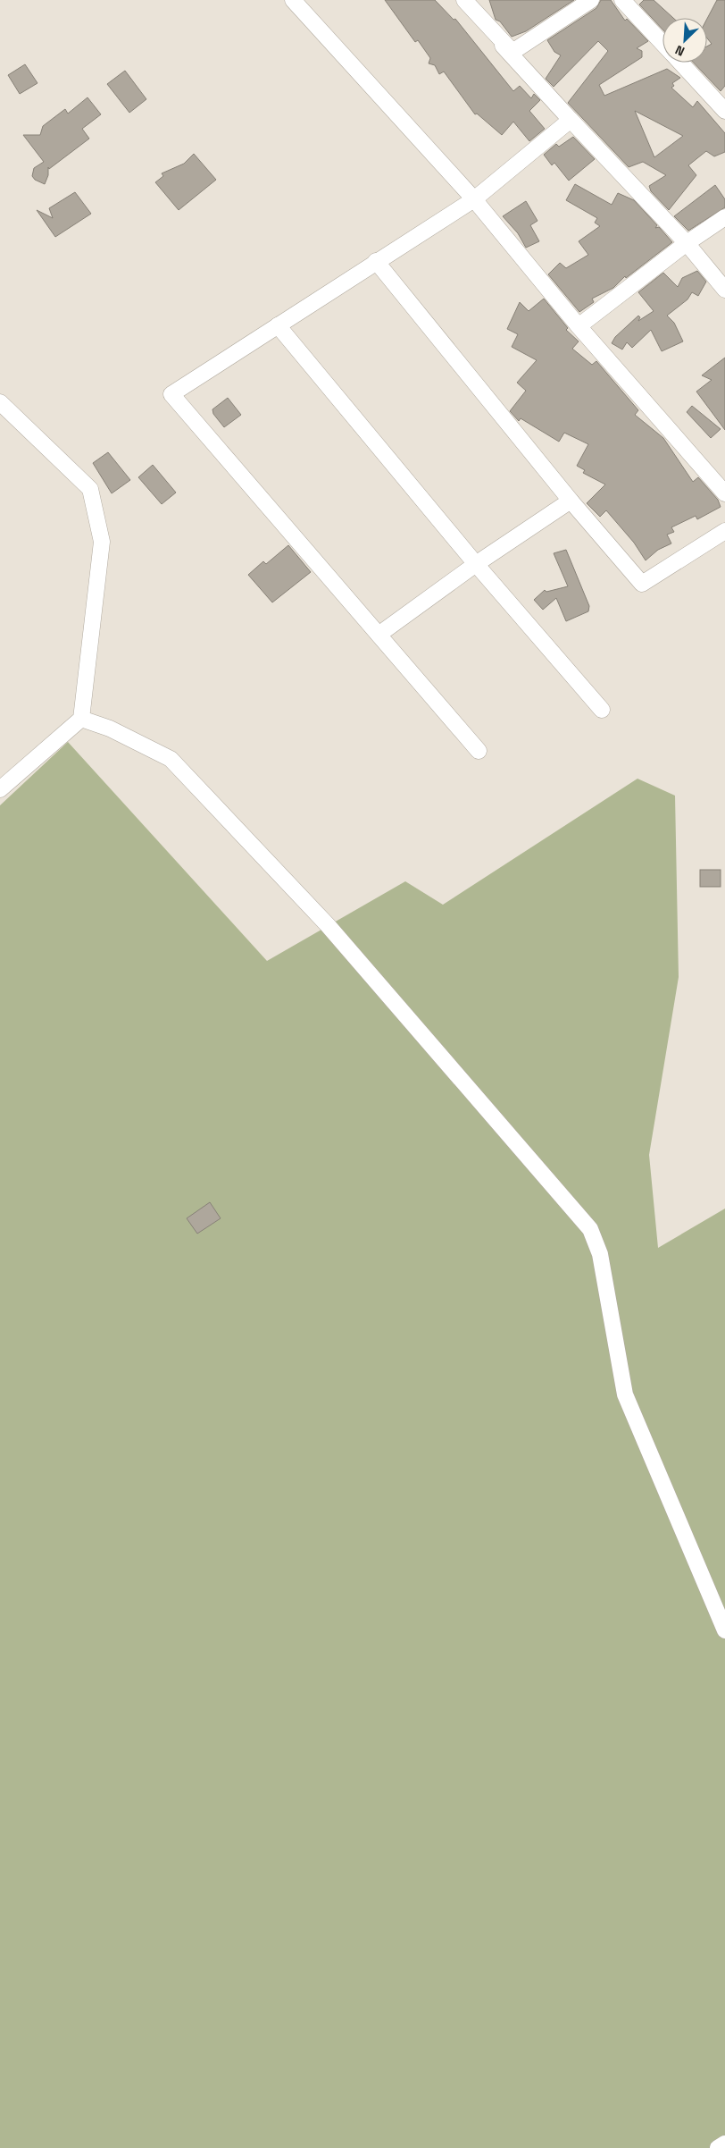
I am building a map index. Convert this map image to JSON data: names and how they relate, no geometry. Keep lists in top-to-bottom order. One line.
{"north":"bottom left"}
